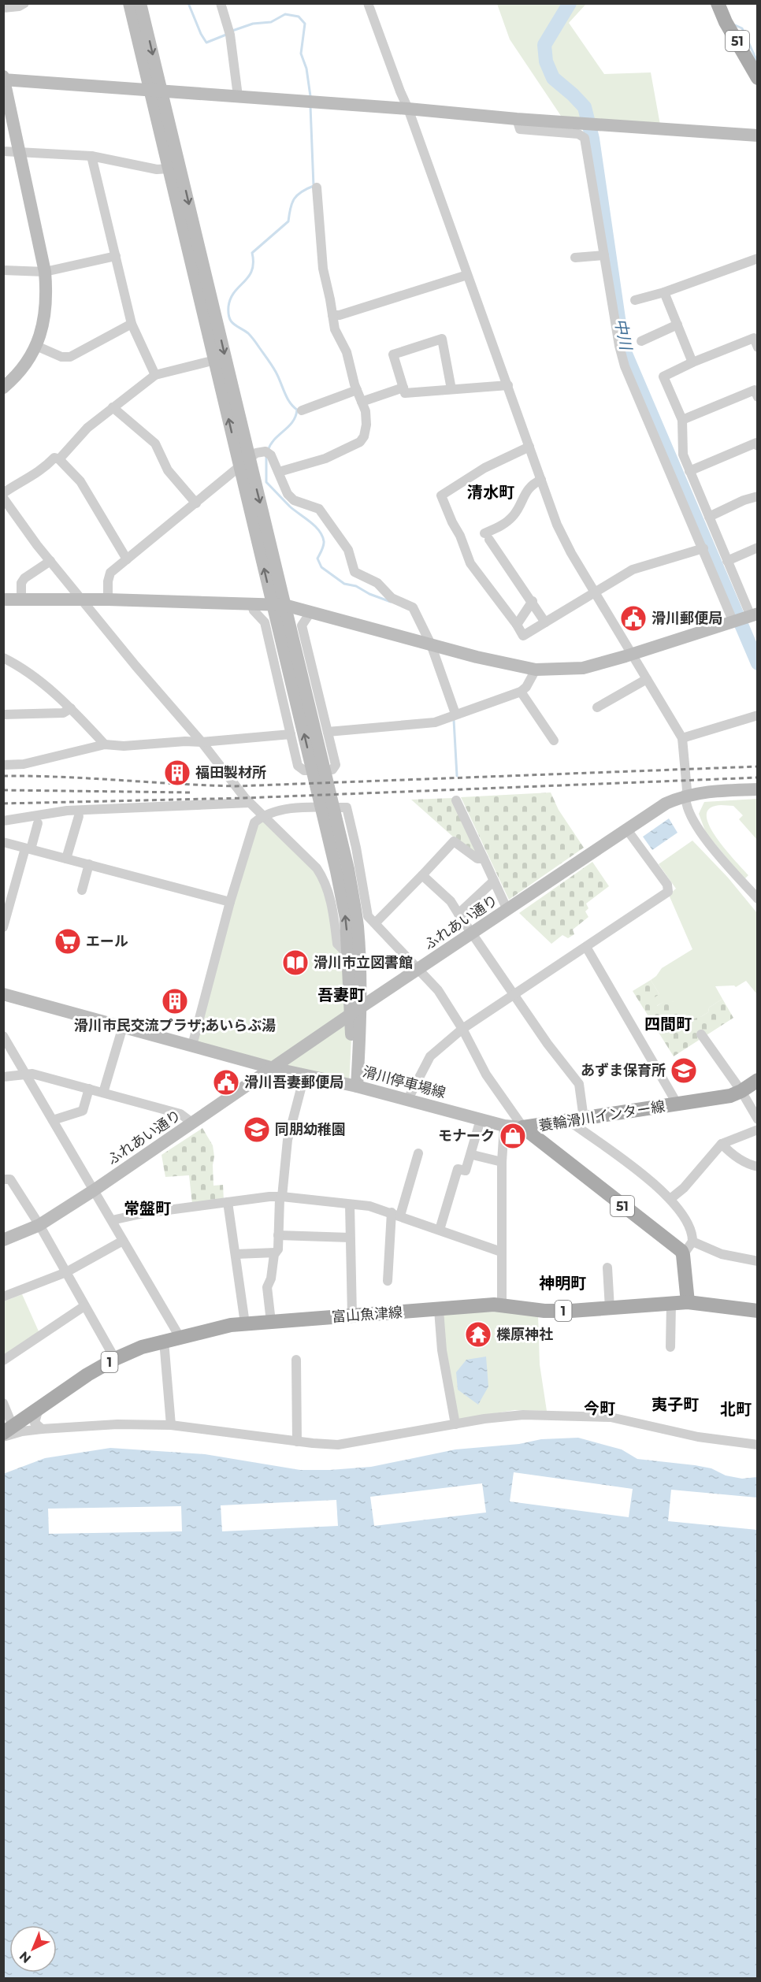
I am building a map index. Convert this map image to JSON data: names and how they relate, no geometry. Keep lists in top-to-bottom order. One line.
{"streets":{"main road":["51","蓑輪滑川インター線","1","富山魚津線"],"street":["ふれあい通り","滑川停車場線"]},"crossings":[["ふれあい通り","滑川停車場線"],["滑川停車場線","蓑輪滑川インター線"]],"districts":["清水町","吾妻町","四間町","常盤町","神明町","夷子町","今町","北町"],"water":["中川"],"places":{"public building":["滑川郵便局","滑川吾妻郵便局"],"building":["福田製材所","滑川市民交流プラザ;あいらぶ湯"],"supermarket":["エール"],"library":["滑川市立図書館"],"school or university":["あずま保育所","同朋幼稚園"],"shop":["モナーク"],"temple":["櫟原神社"]},"north":"bottom left"}
